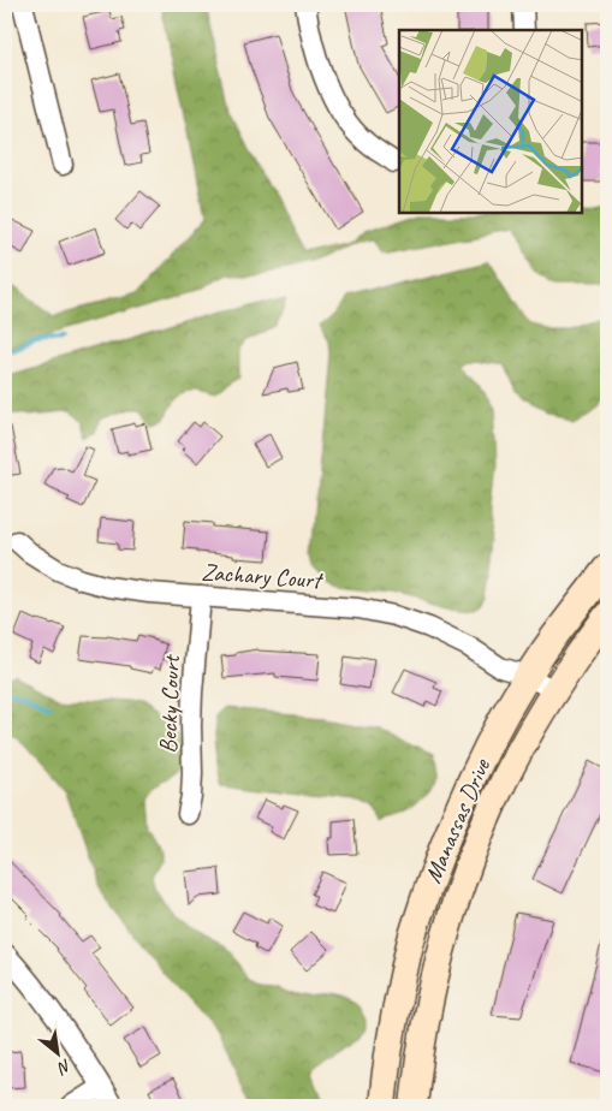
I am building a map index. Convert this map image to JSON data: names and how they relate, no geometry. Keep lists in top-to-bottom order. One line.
{"streets":{"street":["Zachary Court","Becky Court","Manassas Drive"]},"crossings":[["Zachary Court","Becky Court"],["Zachary Court","Manassas Drive"]],"north":"bottom right"}
